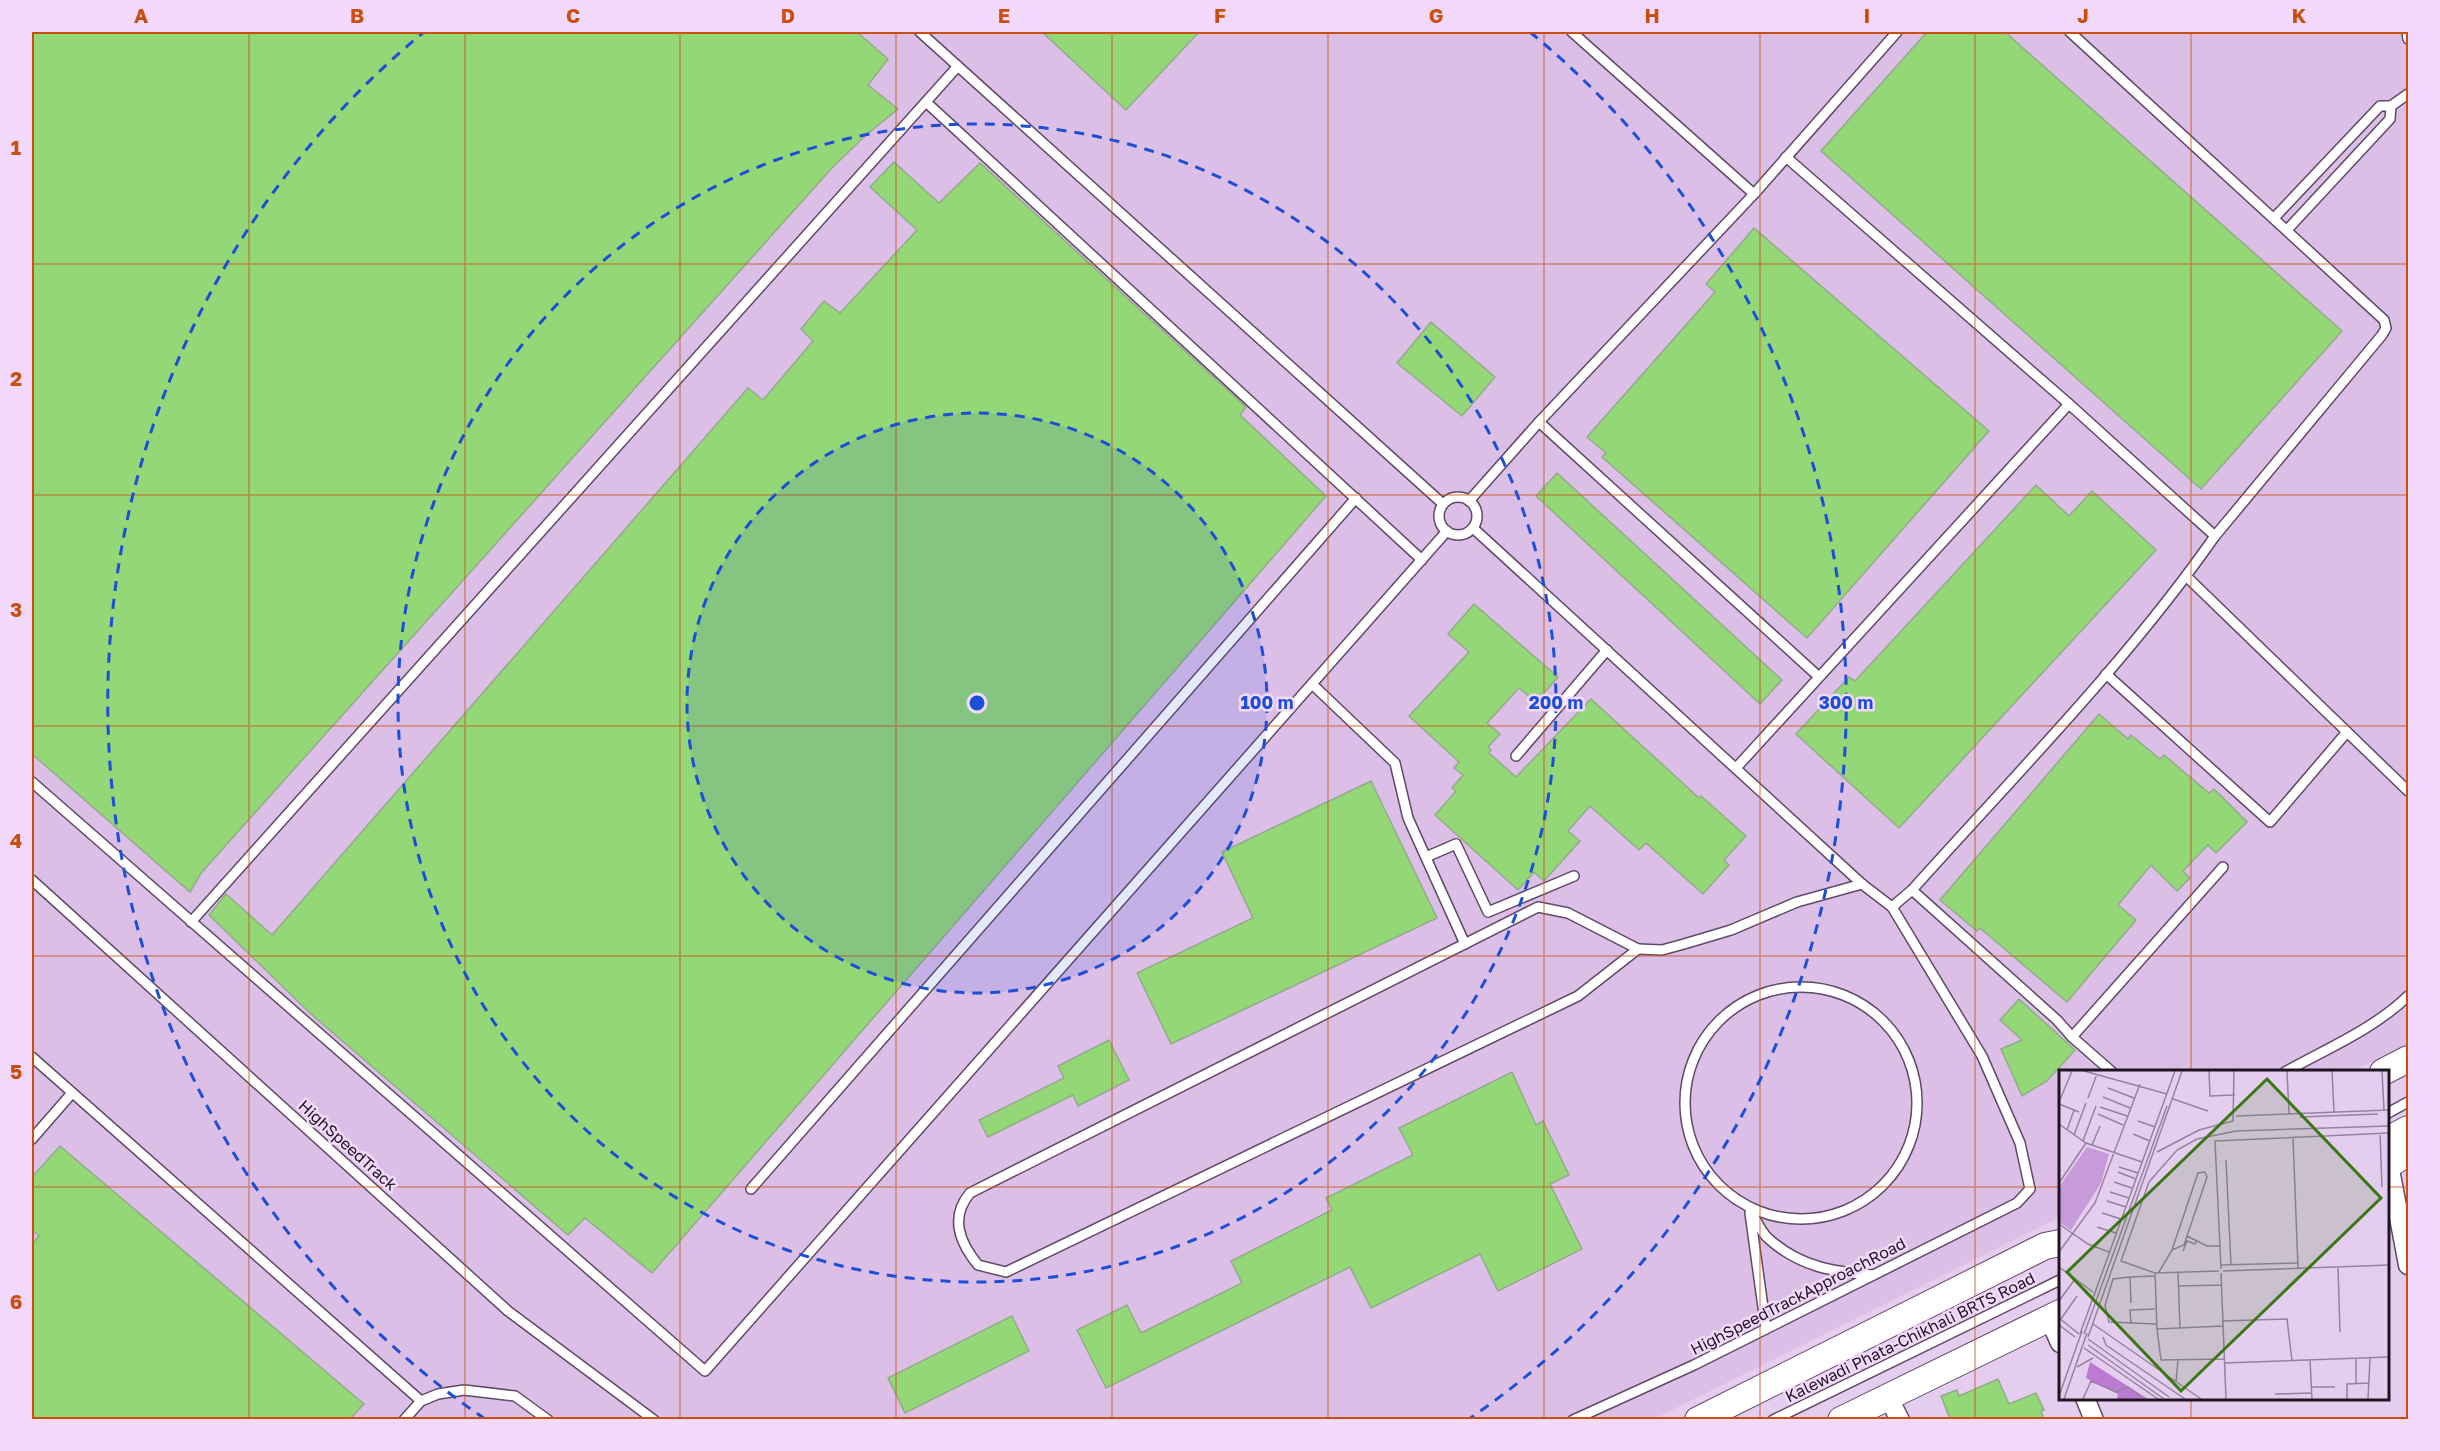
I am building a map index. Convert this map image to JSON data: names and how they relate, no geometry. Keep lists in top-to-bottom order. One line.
{"streets":{"lane":["HighSpeedTrack","HighSpeedTrackApproachRoad","Kalewadi Phata-Chikhali BRTS Road"]},"grid":{"columns":["A","B","C","D","E","F","G","H","I","J","K"],"rows":["1","2","3","4","5","6"]},"rings":["100 m","200 m","300 m"]}
